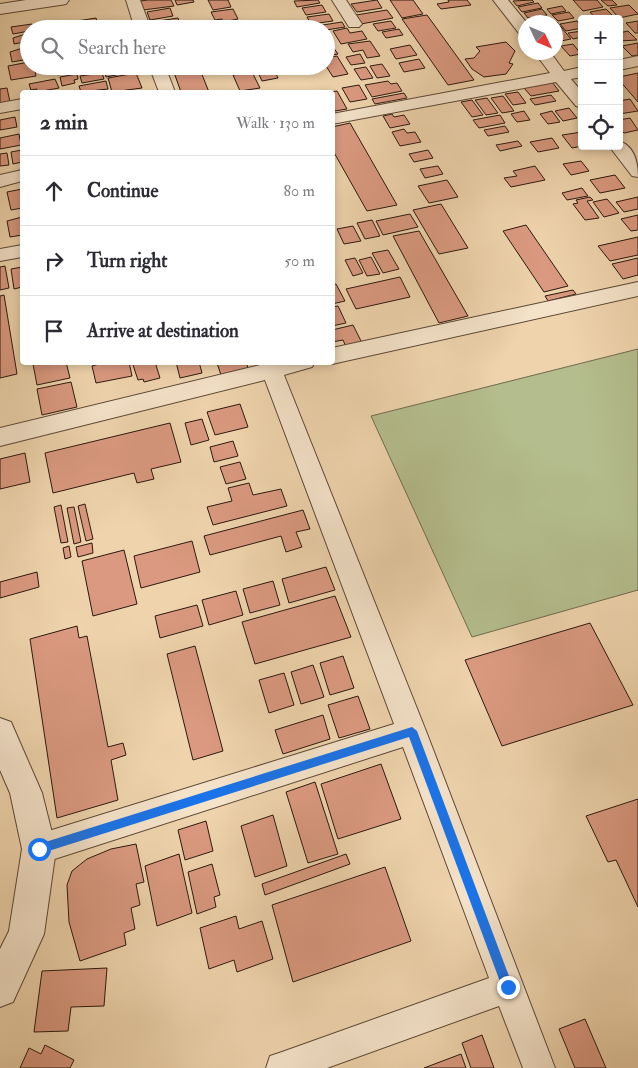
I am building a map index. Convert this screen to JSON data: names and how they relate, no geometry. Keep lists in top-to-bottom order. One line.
{"north":"bottom right","page":{"map_buttons":["+","−"],"search":"Search here","heading":["2 min","Walk · 130 m"],"list":[["Continue","80 m"],["Turn right","50 m"],"Arrive at destination"]}}
